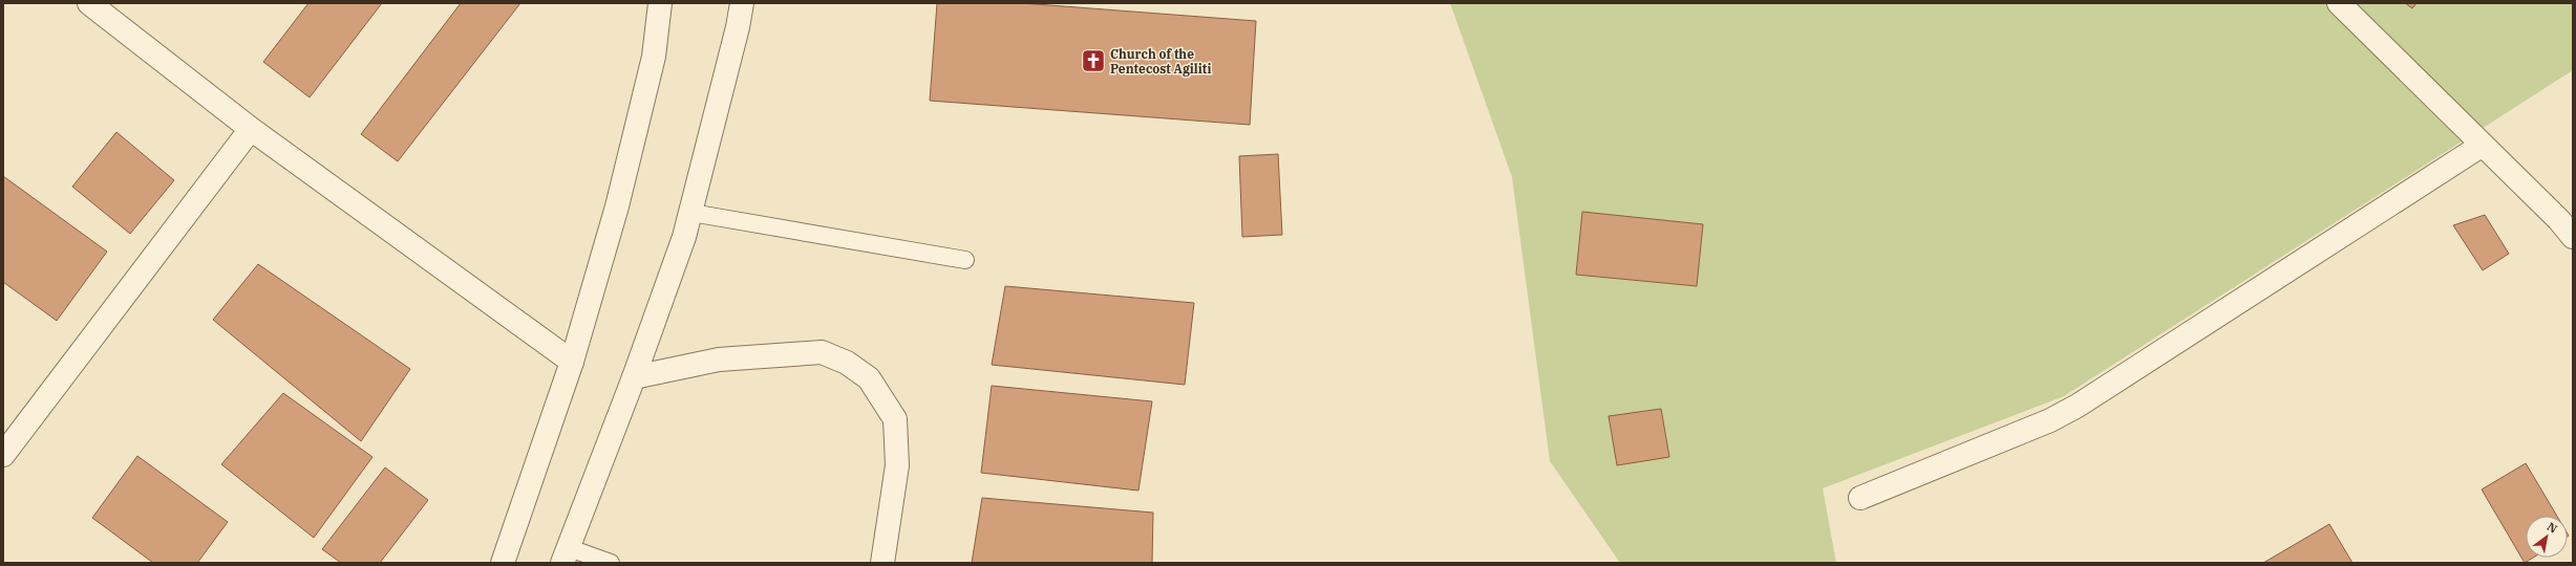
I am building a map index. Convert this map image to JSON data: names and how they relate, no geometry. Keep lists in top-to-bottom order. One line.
{"places":{"church":["Church of the Pentecost Agiliti"]},"north":"top right"}
